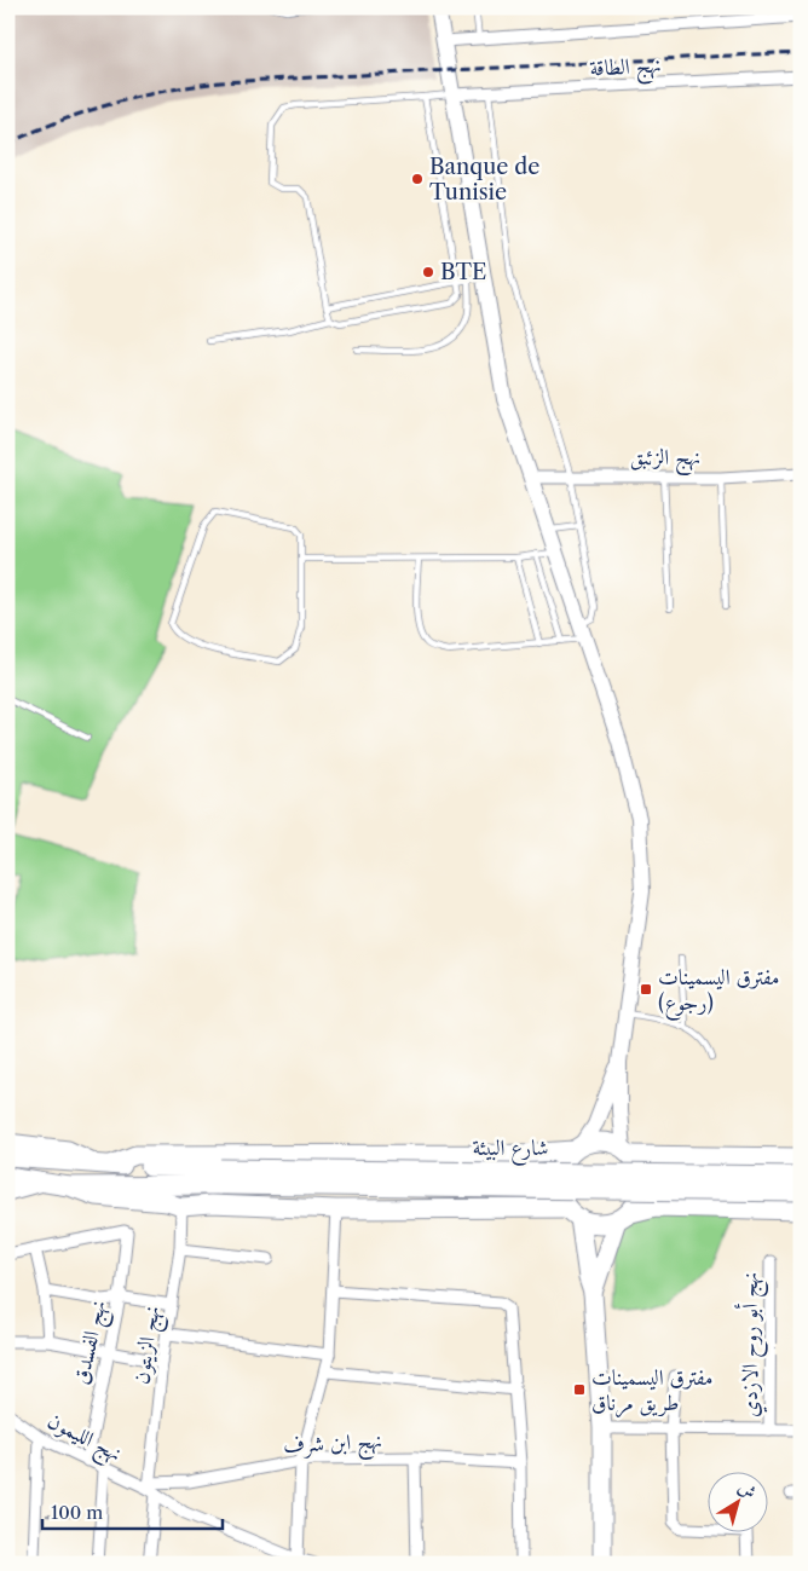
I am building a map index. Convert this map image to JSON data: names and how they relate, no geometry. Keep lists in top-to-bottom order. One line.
{"streets":{"main road":["شارع البيئة"],"street":["نهج الطاقة","نهج الزئبق","نهج الفسدق","نهج الزيتون","نهج أبو روح الازدي","نهج الليمون","نهج ابن شرف"]},"crossings":[["نهج الفسدق","نهج الليمون"],["نهج الزيتون","نهج الليمون"],["نهج الزيتون","نهج ابن شرف"],["نهج الليمون","نهج ابن شرف"]],"places":{"other":["Banque de Tunisie","BTE"],"transit":["مفترق اليسمينات (رجوع)","مفترق اليسمينات طريق مرناق"]},"scale_bar":"100 m","north":"top right"}
